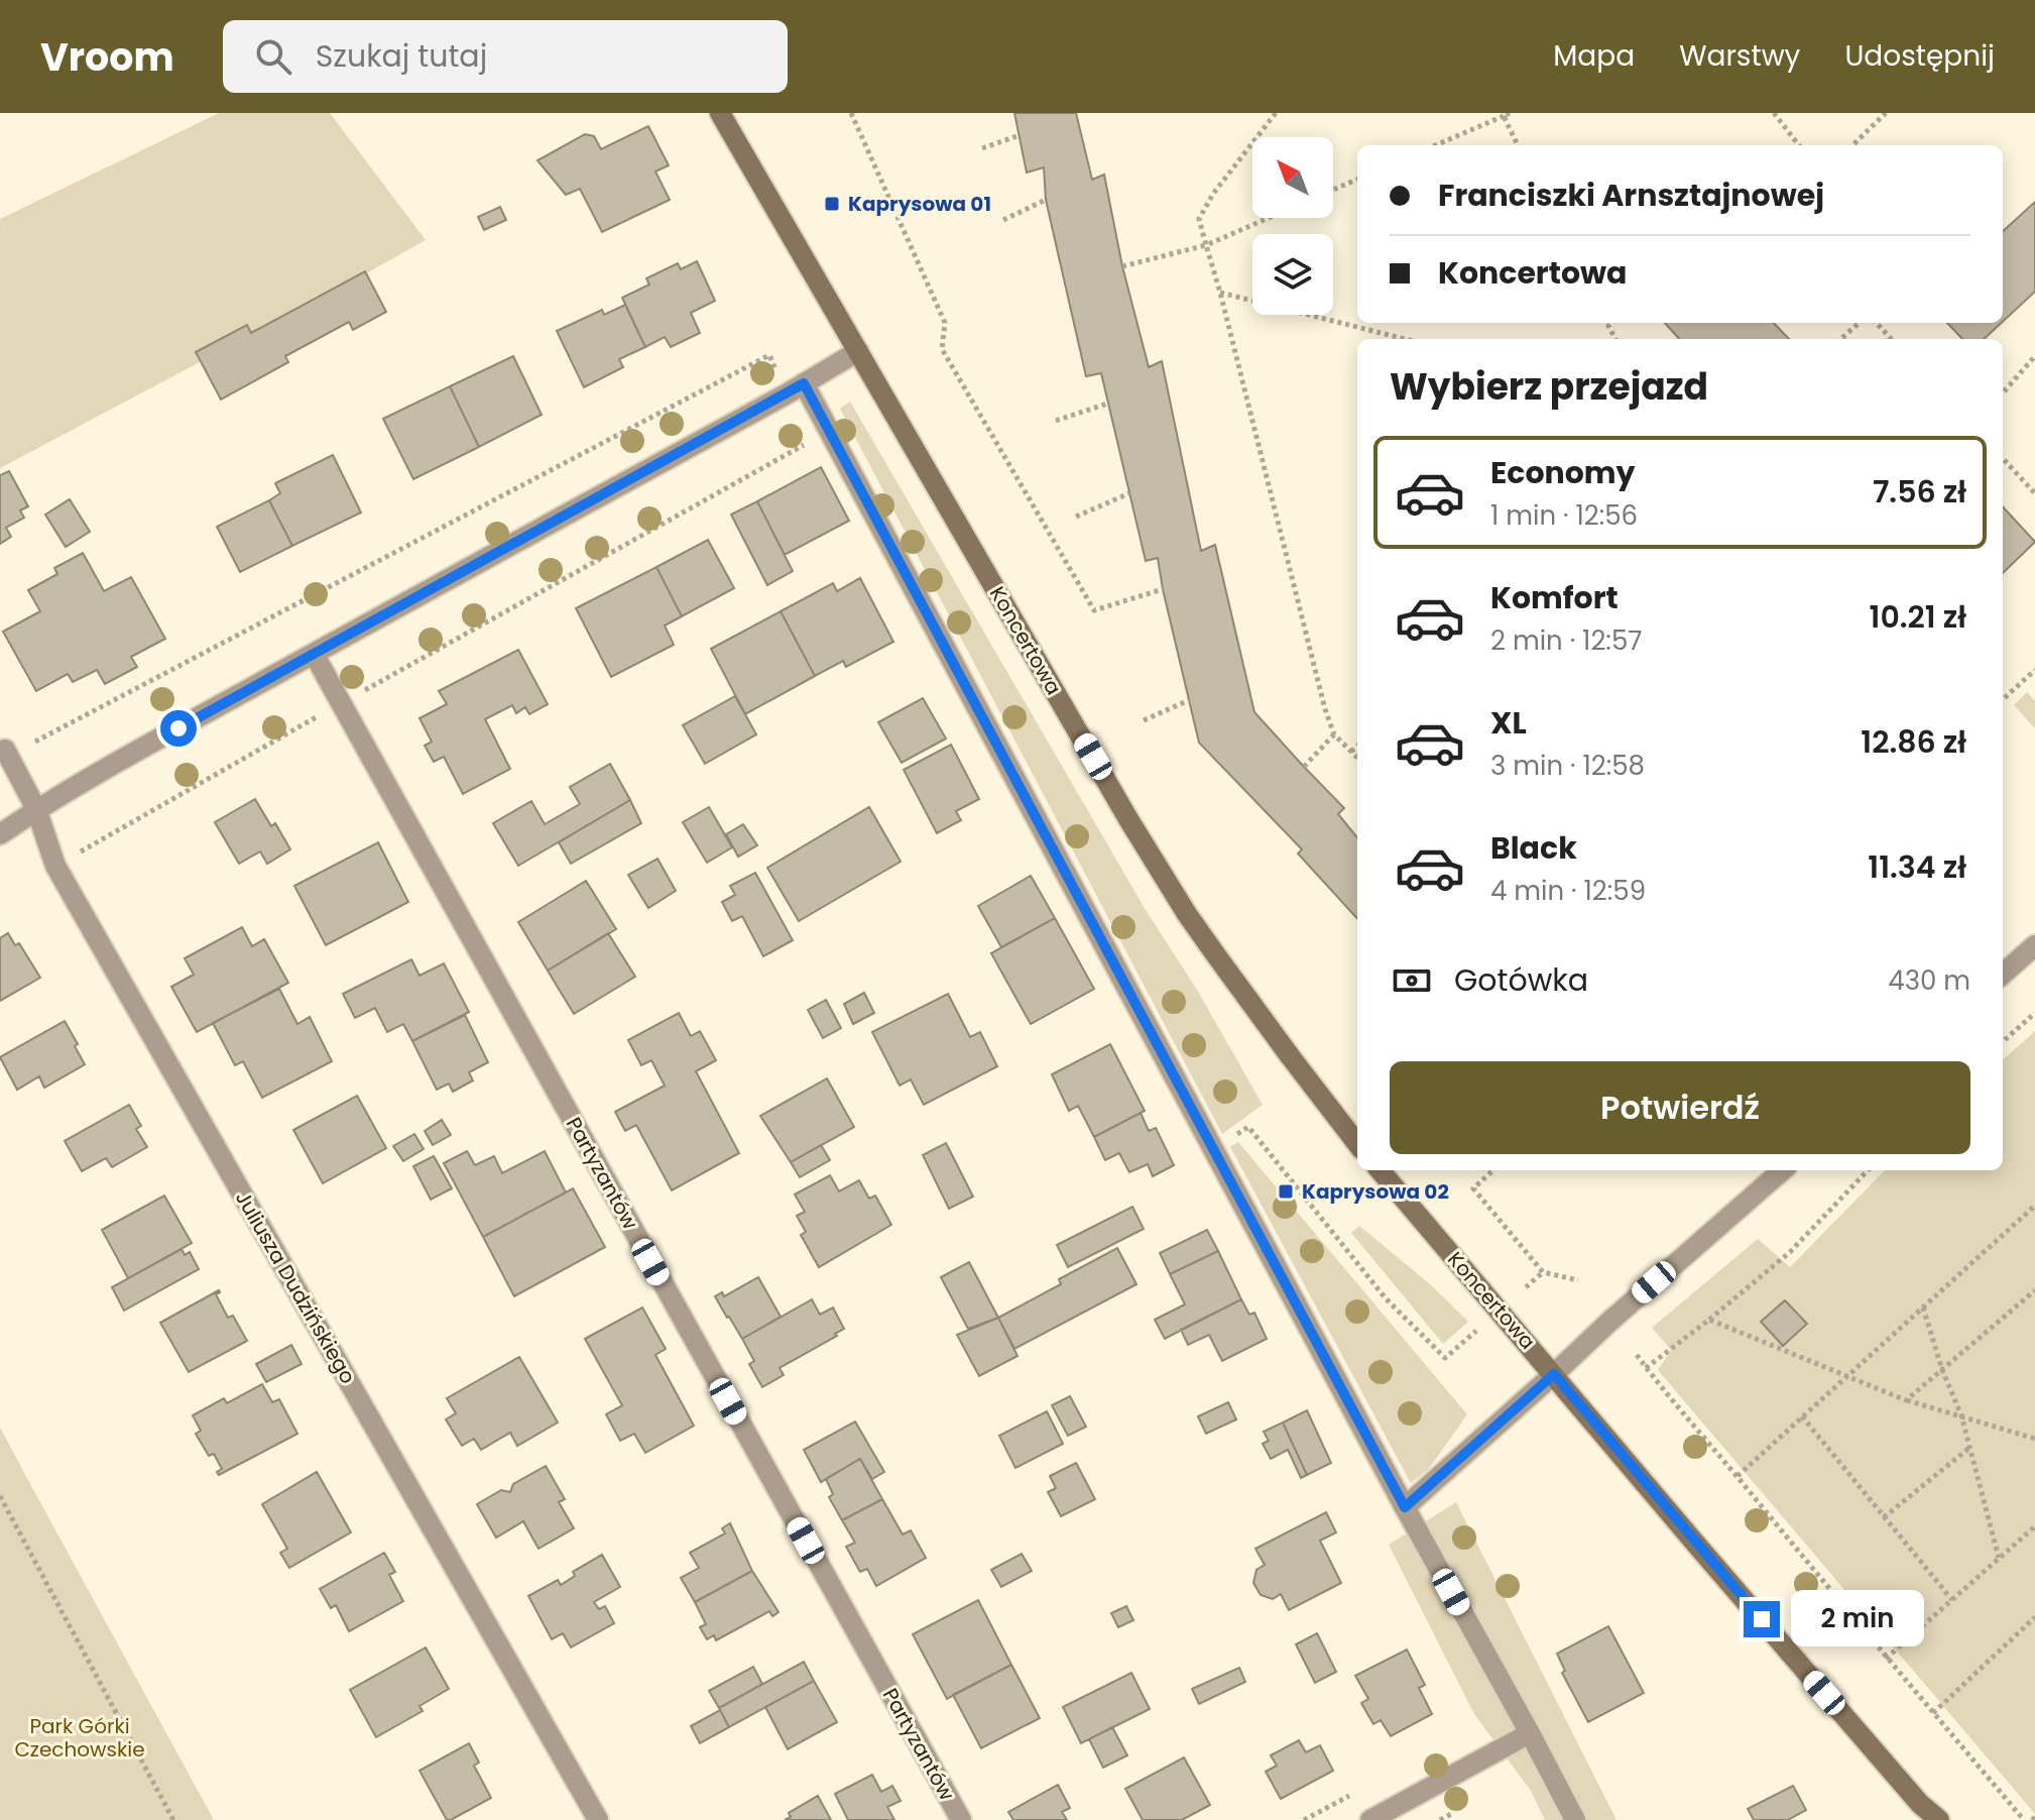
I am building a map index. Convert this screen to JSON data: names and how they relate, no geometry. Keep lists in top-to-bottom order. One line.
{"streets":{"street":["Koncertowa","Partyzantów","Juliusza Dudzińskiego"]},"parks":["Park Górki Czechowskie"],"places":{"transit":["Kaprysowa 01","Kaprysowa 02"]},"north":"top left","page":{"header":"Vroom","search":"Szukaj tutaj","nav":["Mapa","Warstwy","Udostępnij"],"banner":["Franciszki Arnsztajnowej","Koncertowa"],"heading":"Wybierz przejazd","list":[{"name":"Economy","note":"1 min · 12:56","value":"7.56 zł"},{"name":"Komfort","note":"2 min · 12:57","value":"10.21 zł"},{"name":"XL","note":"3 min · 12:58","value":"12.86 zł"},{"name":"Black","note":"4 min · 12:59","value":"11.34 zł"}],"pay":["Gotówka","430 m"],"buttons":"Potwierdź","bubble":"2 min"}}
